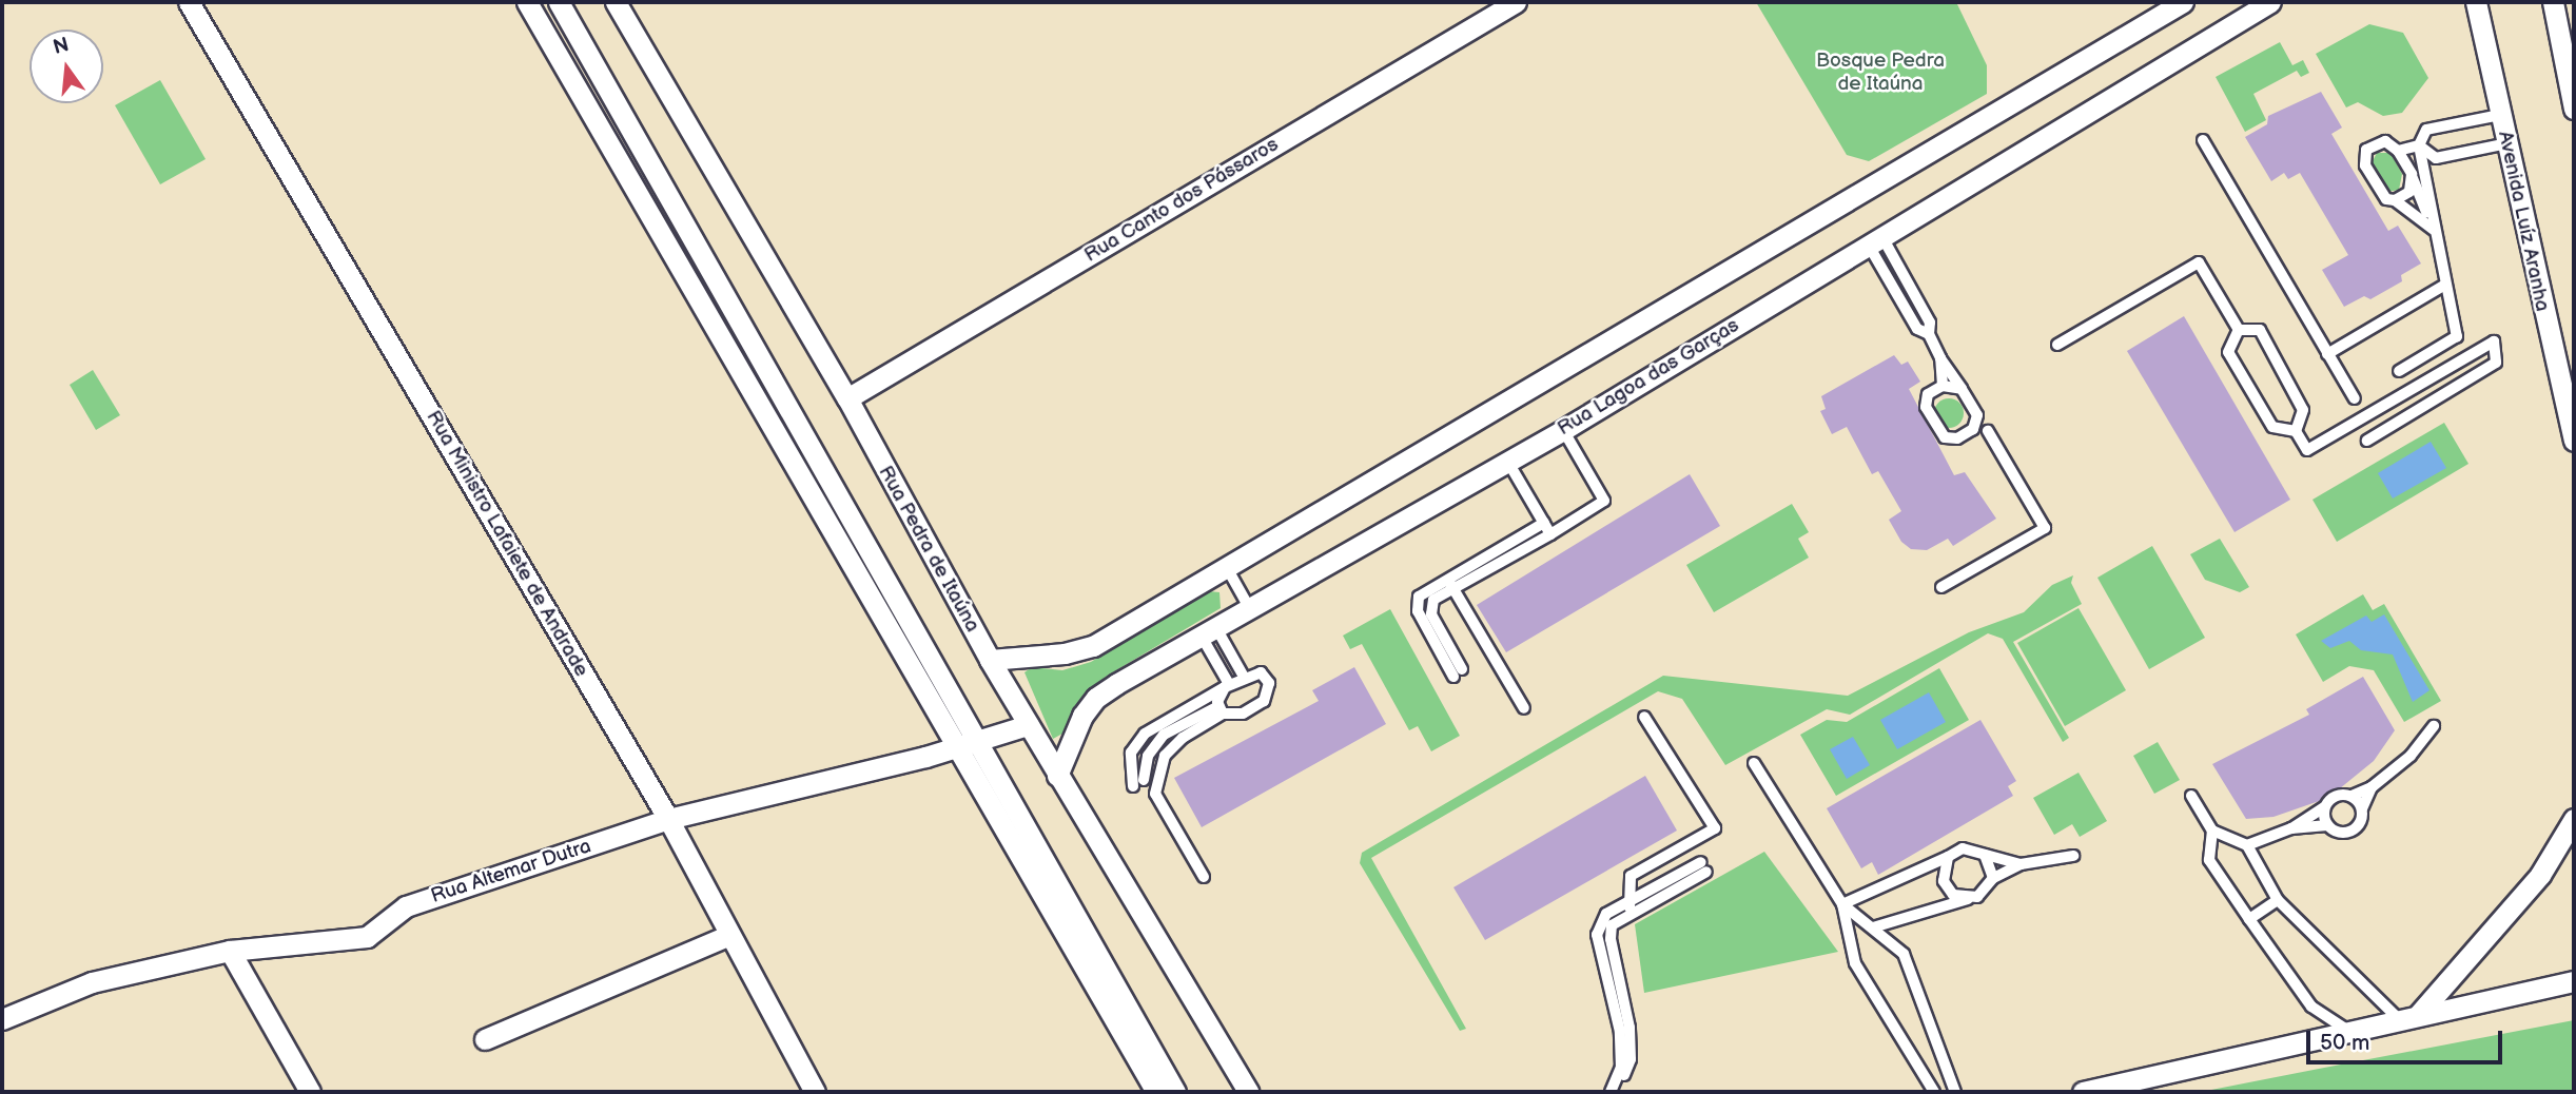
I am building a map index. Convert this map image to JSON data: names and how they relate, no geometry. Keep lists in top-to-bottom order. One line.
{"streets":{"street":["Rua Canto dos Pássaros","Avenida Luíz Aranha","Rua Lagoa das Garças","Rua Ministro Lafaiete de Andrade","Rua Pedra de Itaúna","Rua Altemar Dutra"]},"crossings":[["Rua Canto dos Pássaros","Rua Pedra de Itaúna"],["Rua Lagoa das Garças","Rua Pedra de Itaúna"],["Rua Ministro Lafaiete de Andrade","Rua Altemar Dutra"],["Rua Pedra de Itaúna","Rua Altemar Dutra"]],"parks":["Bosque Pedra de Itaúna"],"scale_bar":"50 m","north":"top"}
